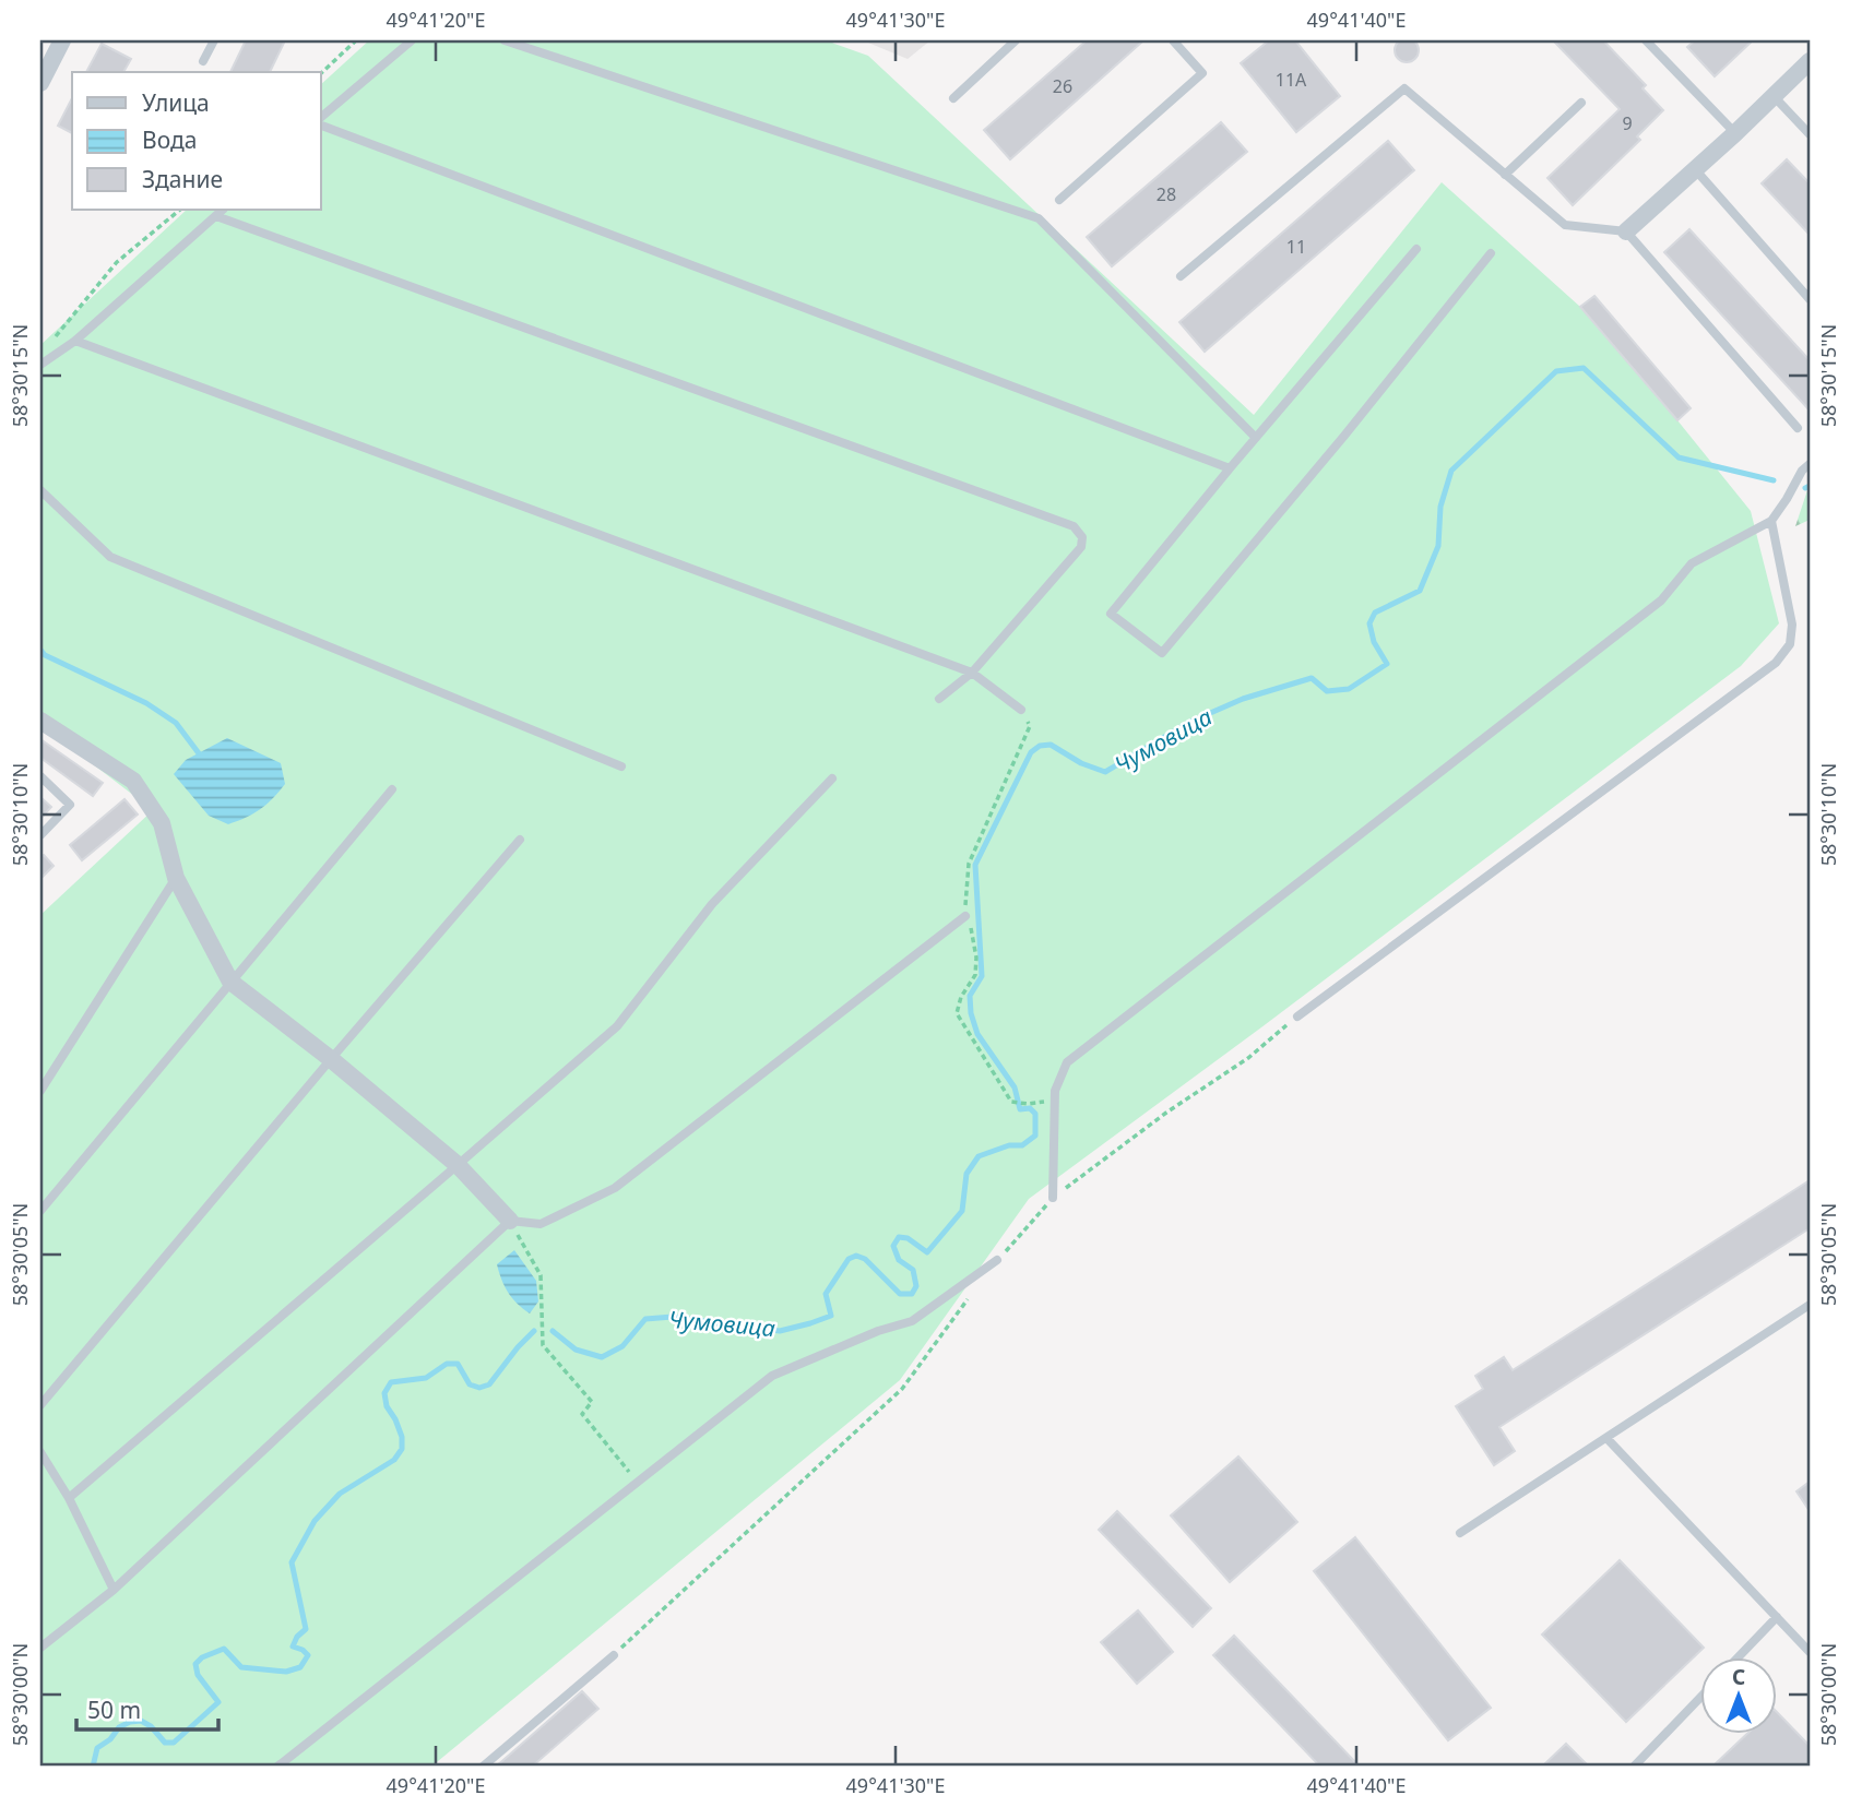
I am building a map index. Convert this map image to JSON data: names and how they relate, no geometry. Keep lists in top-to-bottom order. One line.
{"water":["Чумовица"],"house_numbers":["11А","26","9","28","11"],"legend":["Улица","Вода","Здание"],"scale_bar":"50 m","north":"top","coordinates":["49°41'20\"E","49°41'30\"E","49°41'40\"E","58°30'15\"N","58°30'10\"N","58°30'05\"N","58°30'00\"N"]}
